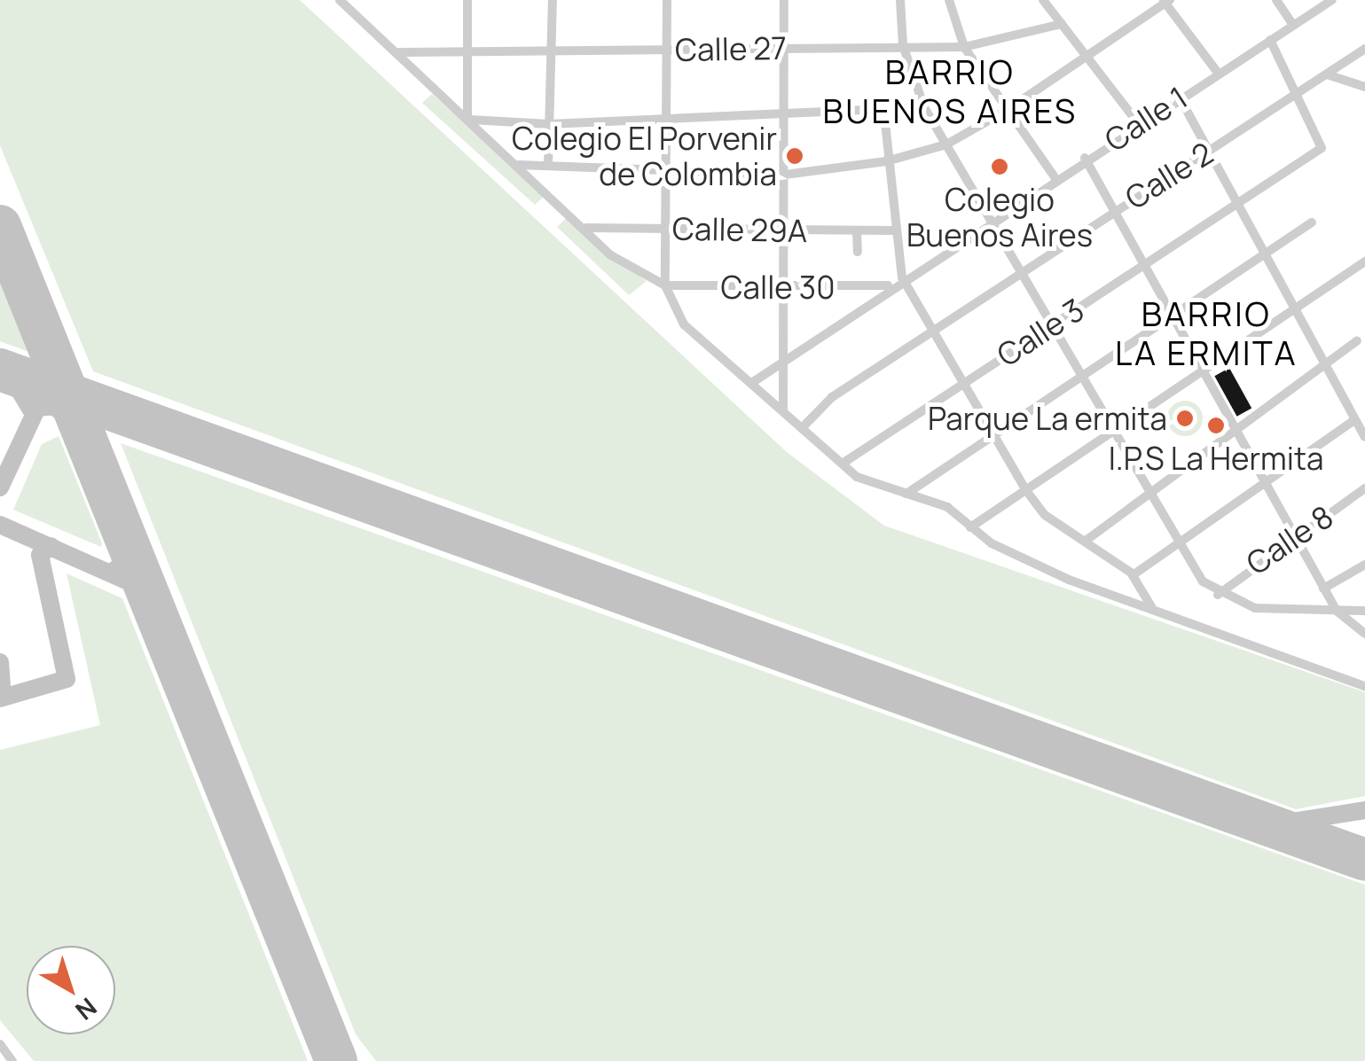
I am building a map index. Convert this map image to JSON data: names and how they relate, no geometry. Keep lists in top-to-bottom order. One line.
{"streets":{"street":["Calle 27","Calle 1","Calle 2","Calle 29A","Calle 30","Calle 3","Calle 8"]},"crossings":[["Calle 1","Calle 30"],["Calle 2","Calle 3"]],"districts":["BARRIO BUENOS AIRES","BARRIO LA ERMITA"],"places":["Colegio El Porvenir de Colombia","Colegio Buenos Aires","Parque La ermita","I.P.S La Hermita"],"north":"bottom right"}
